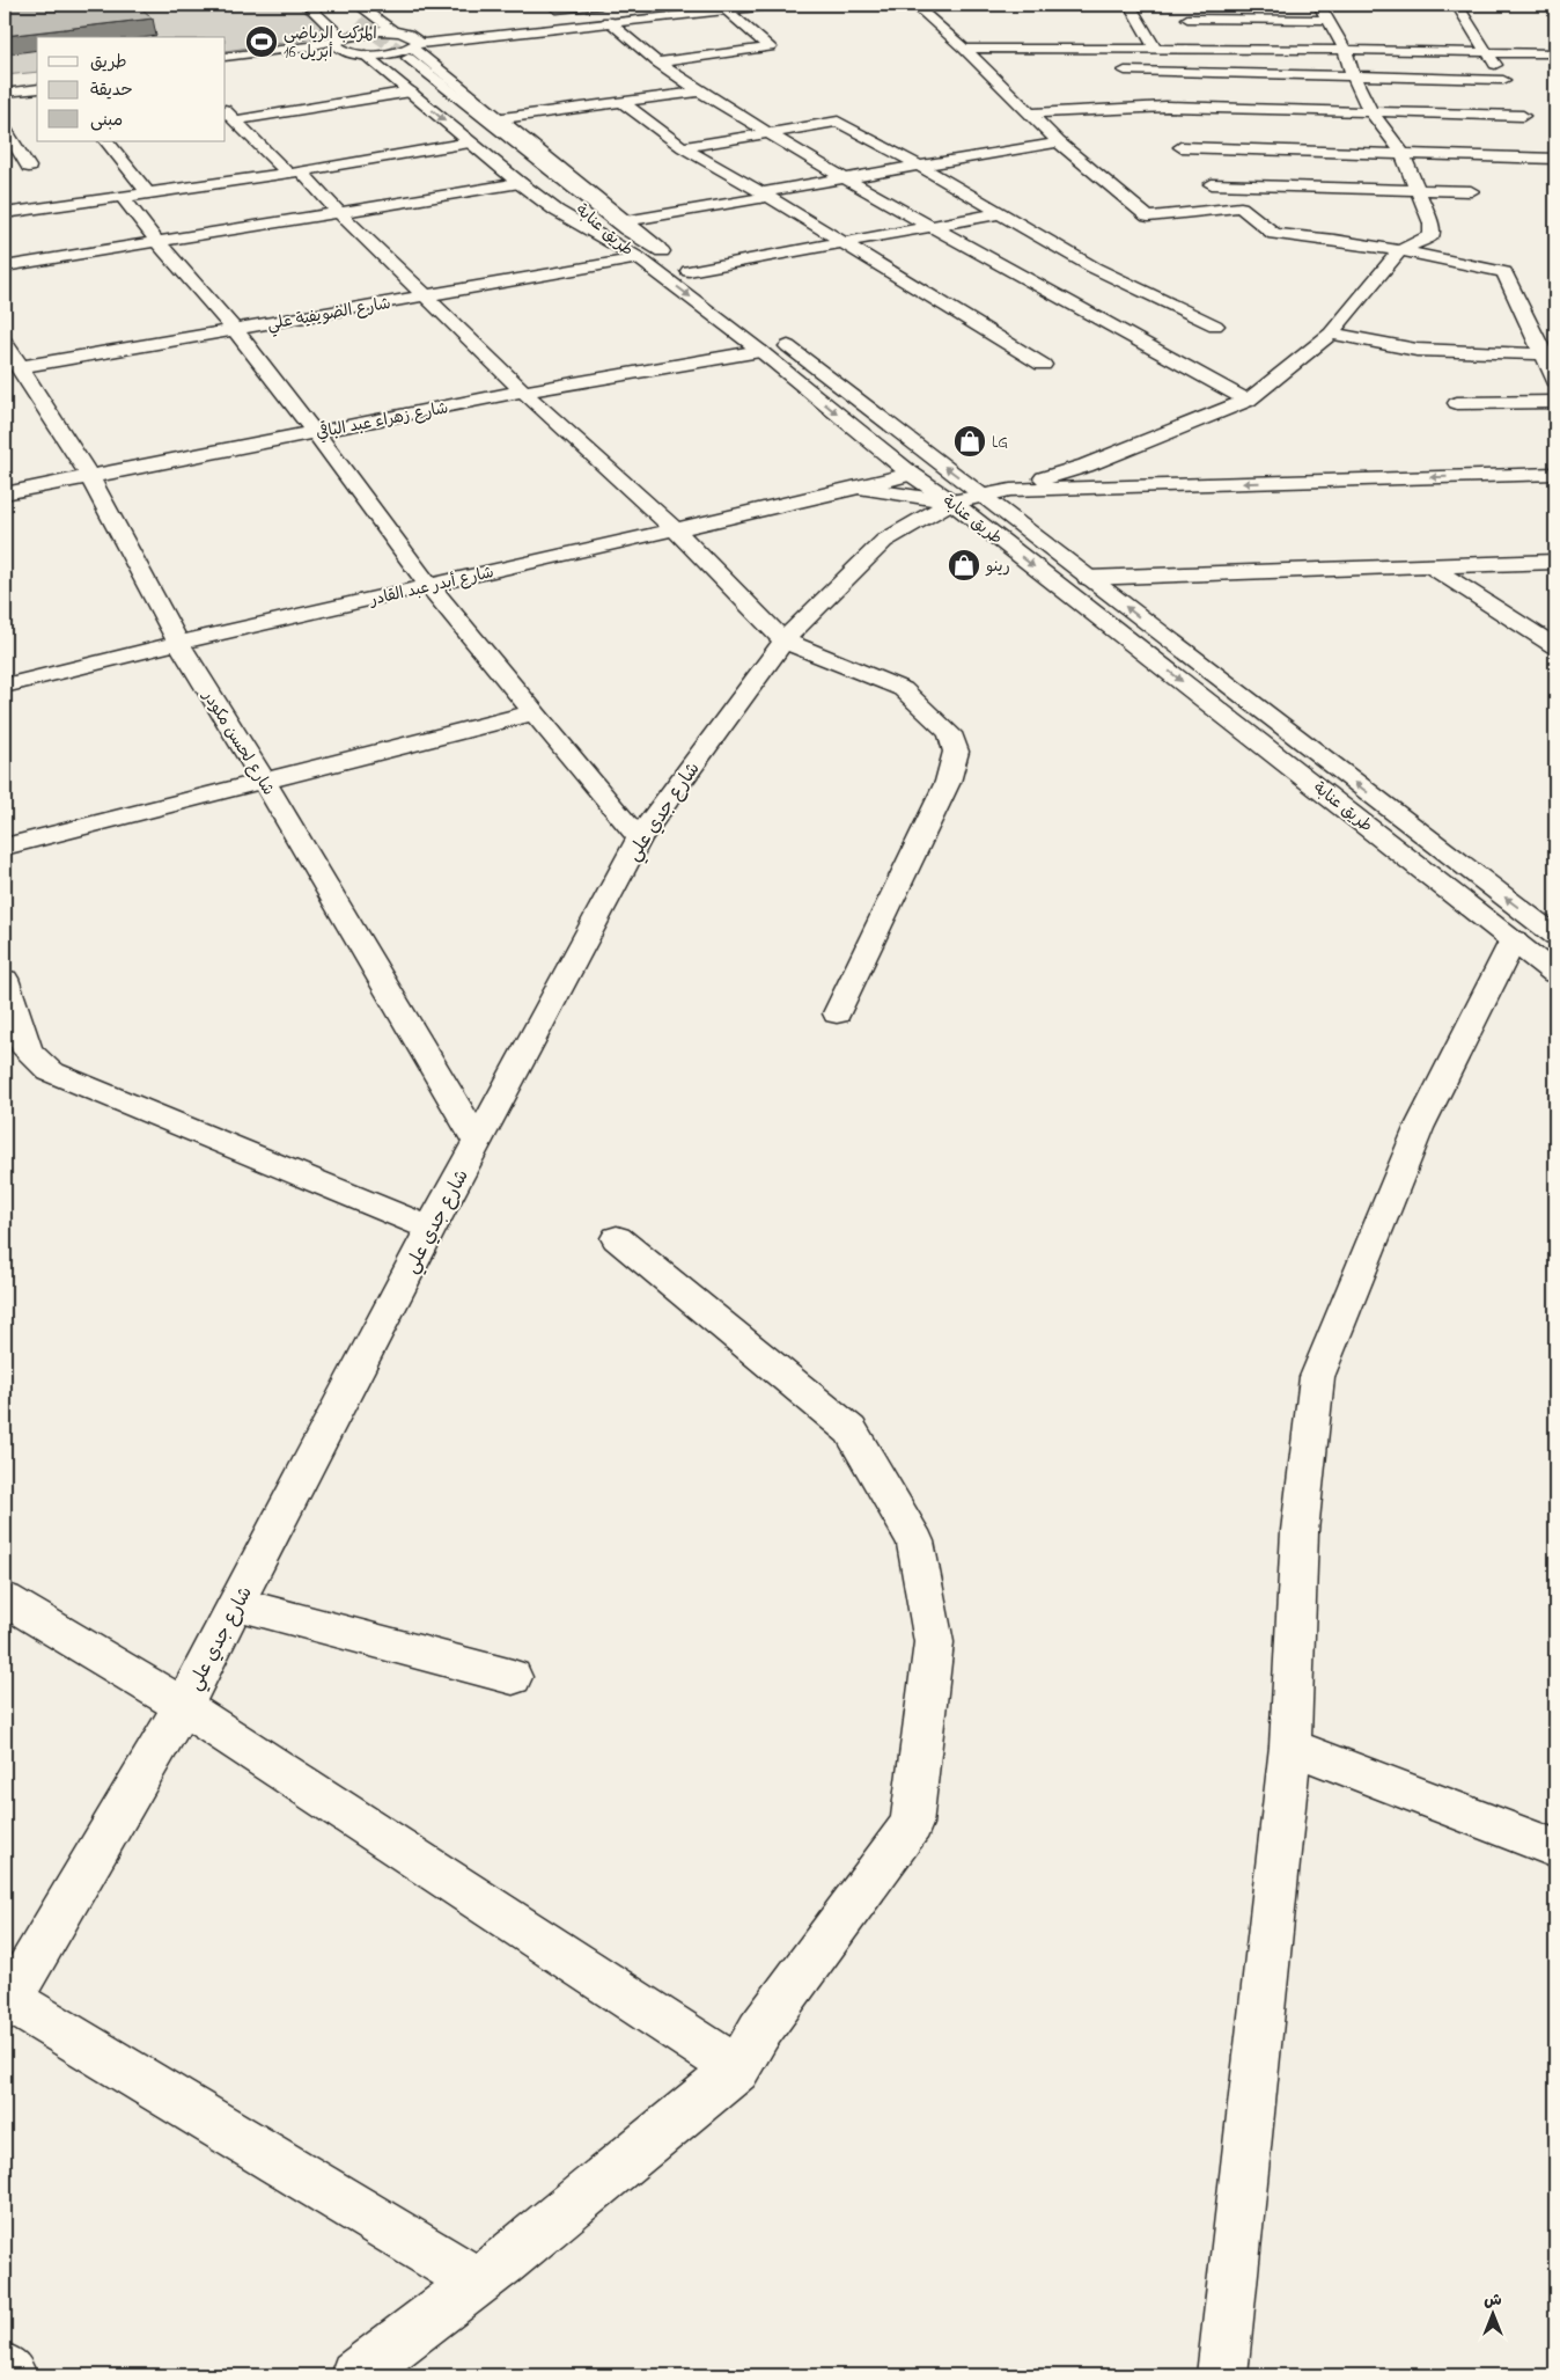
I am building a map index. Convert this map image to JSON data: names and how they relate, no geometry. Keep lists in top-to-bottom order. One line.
{"streets":{"main road":["طريق عنابة","شارع الضويفية علي","شارع زهراء عبد الباقي","شارع أبدر عبد القادر","شارع لحسن مكودر","شارع جدي علي"]},"crossings":[["طريق عنابة","شارع الضويفية علي"],["طريق عنابة","شارع زهراء عبد الباقي"],["طريق عنابة","شارع أبدر عبد القادر"],["طريق عنابة","شارع جدي علي"],["شارع الضويفية علي","شارع لحسن مكودر"],["شارع زهراء عبد الباقي","شارع لحسن مكودر"],["شارع أبدر عبد القادر","شارع لحسن مكودر"],["شارع أبدر عبد القادر","شارع جدي علي"],["شارع لحسن مكودر","شارع جدي علي"]],"places":{"sports":["المركب الرياضي 16 أبريل"],"shop":["LG","رينو"]},"legend":["طريق","حديقة","مبنى"],"north":"top"}
